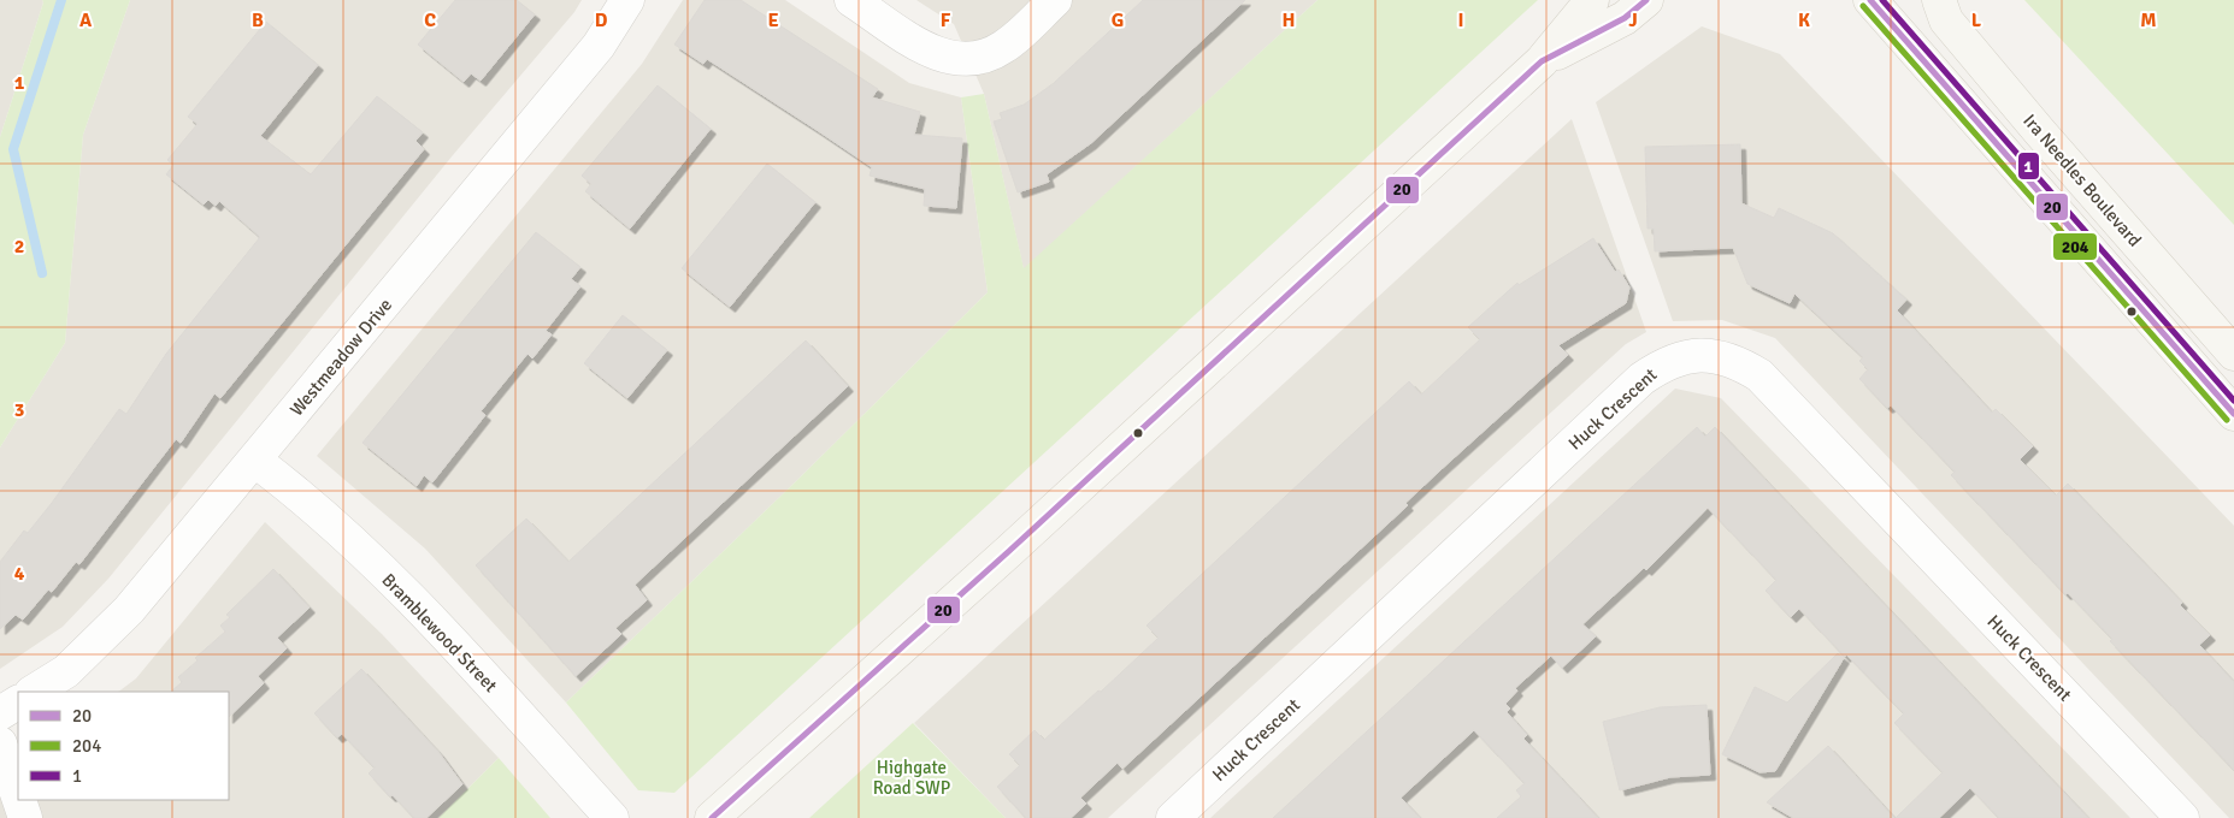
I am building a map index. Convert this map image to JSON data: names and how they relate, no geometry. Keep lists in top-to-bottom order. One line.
{"streets":{"main road":["Ira Needles Boulevard"],"street":["Westmeadow Drive","Huck Crescent","Bramblewood Street"]},"crossings":[["Westmeadow Drive","Bramblewood Street"]],"parks":["Highgate Road SWP"],"lines":["transit line 20","transit line 1","transit line 204"],"legend":["20","204","1"],"grid":{"columns":["A","B","C","D","E","F","G","H","I","J","K","L","M"],"rows":["1","2","3","4"]}}
